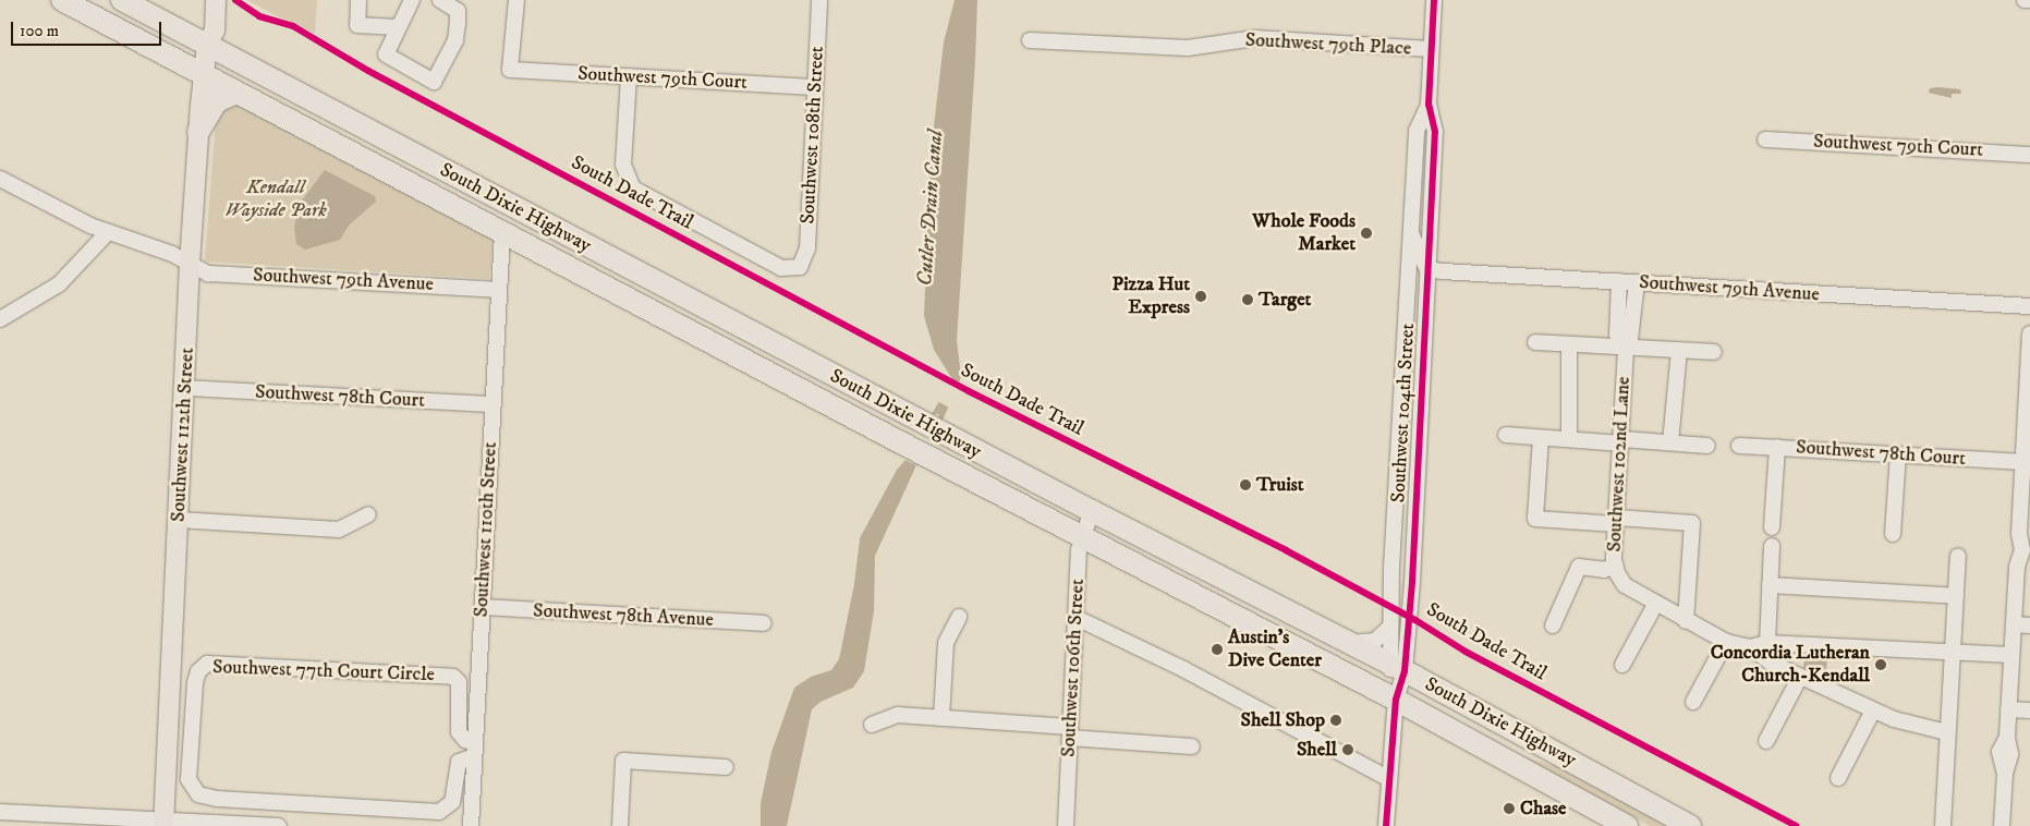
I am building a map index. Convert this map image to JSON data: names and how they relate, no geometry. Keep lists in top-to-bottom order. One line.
{"streets":{"highway":["South Dixie Highway"],"main road":["Southwest 112th Street"],"street":["Southwest 79th Place","Southwest 79th Court","Southwest 108th Street","Southwest 79th Avenue","Southwest 78th Court","Southwest 104th Street","Southwest 102nd Lane","Southwest 110th Street","Southwest 78th Avenue","Southwest 106th Street","Southwest 77th Court Circle"],"cycle path":["South Dade Trail"]},"crossings":[["Southwest 79th Place","Southwest 104th Street"],["Southwest 79th Court","Southwest 108th Street"],["South Dixie Highway","Southwest 104th Street"],["South Dixie Highway","Southwest 112th Street"],["South Dixie Highway","Southwest 110th Street"],["South Dixie Highway","Southwest 106th Street"],["Southwest 79th Avenue","Southwest 104th Street"],["Southwest 79th Avenue","Southwest 112th Street"],["Southwest 79th Avenue","Southwest 102nd Lane"],["Southwest 79th Avenue","Southwest 110th Street"],["Southwest 78th Court","Southwest 112th Street"],["Southwest 78th Court","Southwest 110th Street"],["Southwest 110th Street","Southwest 78th Avenue"],["Southwest 110th Street","Southwest 77th Court Circle"]],"water":["Cutler Drain Canal"],"parks":["Kendall Wayside Park"],"places":["Whole Foods Market","Pizza Hut Express","Target","Truist","Austin's Dive Center","Concordia Lutheran Church-Kendall","Shell Shop","Shell","Chase"],"scale_bar":"100 m"}
